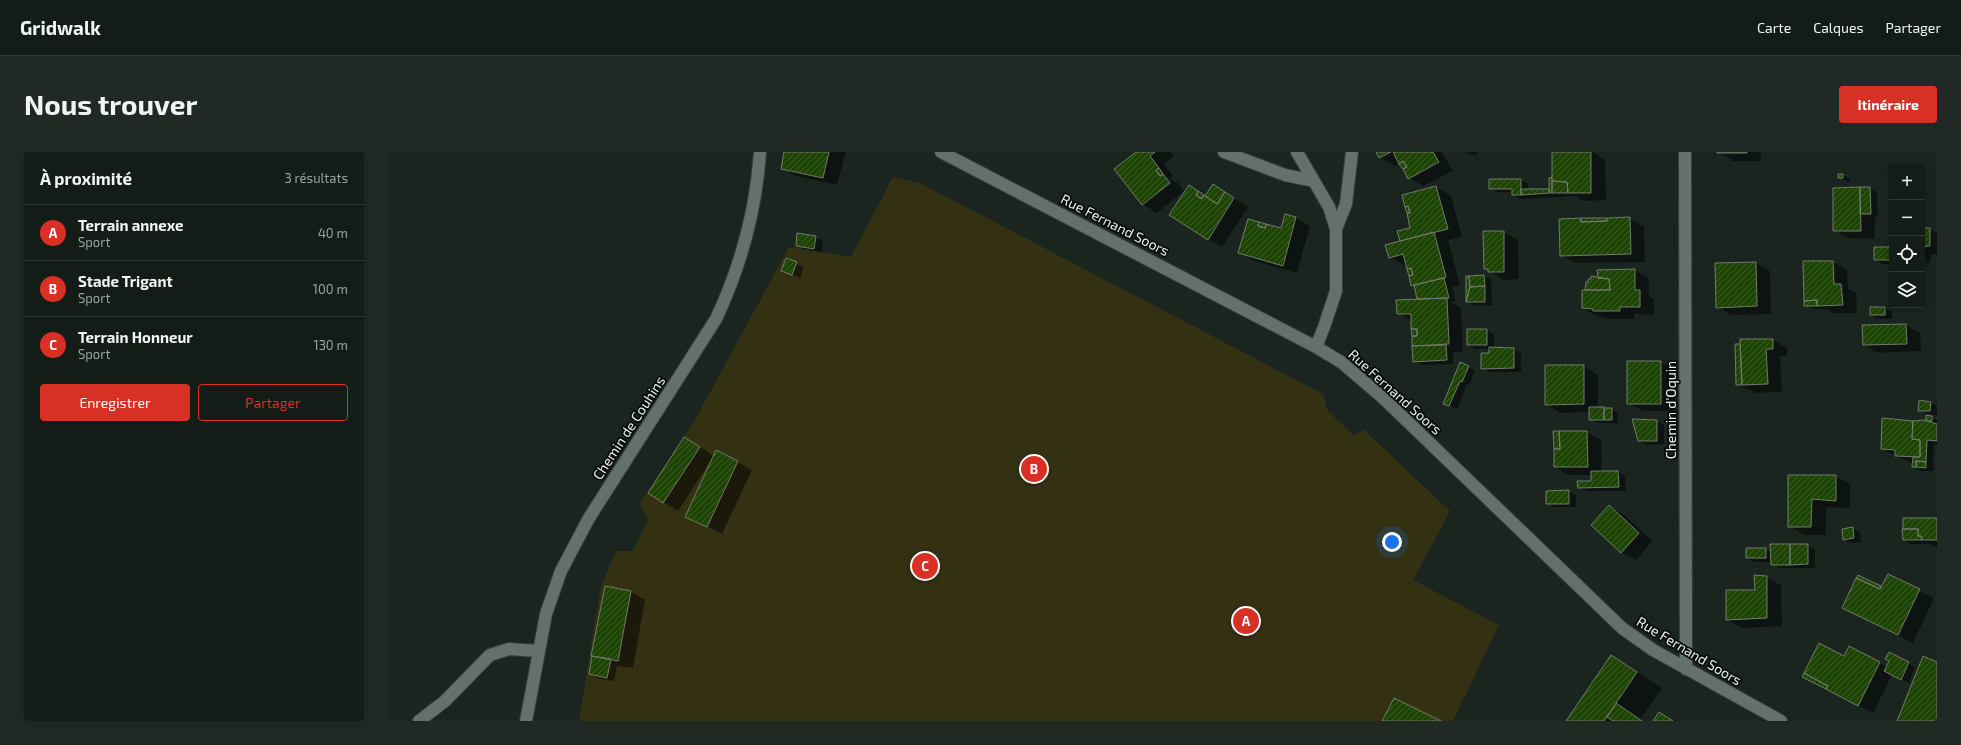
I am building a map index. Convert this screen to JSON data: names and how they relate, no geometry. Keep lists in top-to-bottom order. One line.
{"streets":{"street":["Rue Fernand Soors","Chemin d'Oquin","Chemin de Couhins"]},"crossings":[["Rue Fernand Soors","Chemin d'Oquin"]],"page":{"header":"Gridwalk","nav":["Carte","Calques","Partager"],"buttons":["Itinéraire",["Enregistrer","Partager"]],"title":"Nous trouver","heading":["À proximité","3 résultats"],"map_buttons":["+","−"],"list":[{"mark":"A","name":"Terrain annexe","note":"Sport","value":"40 m"},{"mark":"B","name":"Stade Trigant","note":"Sport","value":"100 m"},{"mark":"C","name":"Terrain Honneur","note":"Sport","value":"130 m"}],"pins":["B","C","A"]}}
